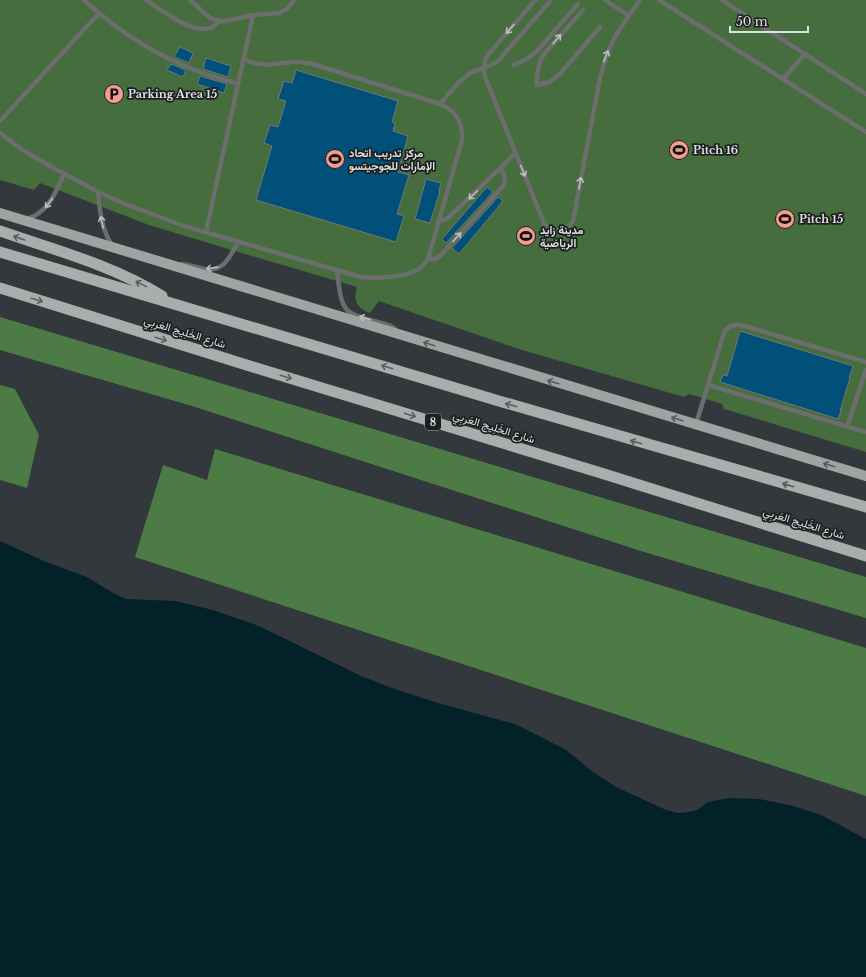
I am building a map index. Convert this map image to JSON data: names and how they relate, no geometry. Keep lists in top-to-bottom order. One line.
{"streets":{"highway":["شارع الخَلِيج العَربِي","8"]},"places":{"parking":["Parking Area 15"],"sports":["Pitch 16","مركز تدريب اتحاد الإمارات للجوجيتسو","Pitch 15","مدينة زايد الرياضية"]},"scale_bar":"50 m"}
